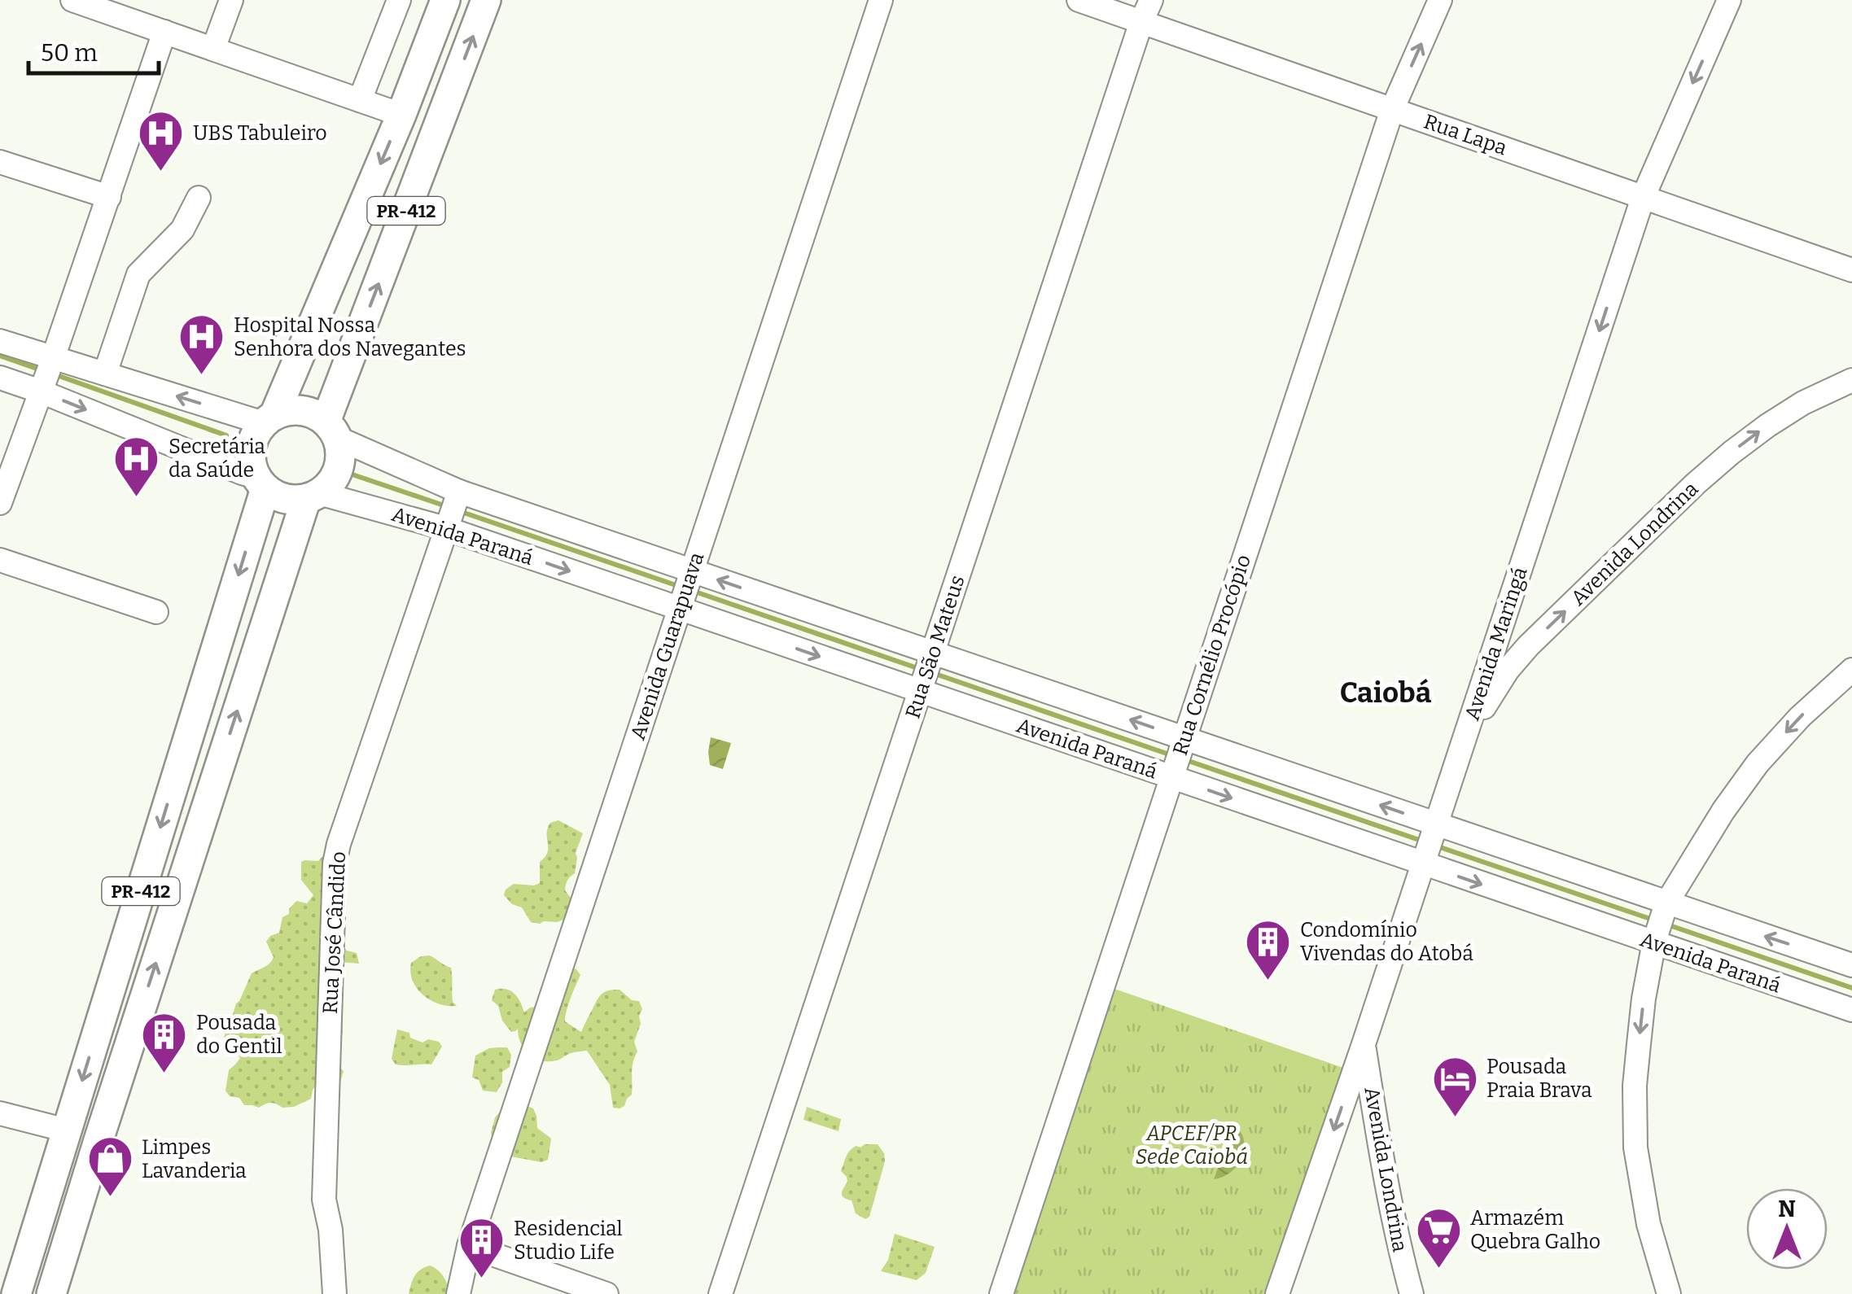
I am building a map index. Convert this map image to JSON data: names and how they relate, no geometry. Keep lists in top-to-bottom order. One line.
{"streets":{"main road":["PR-412"],"street":["Rua Lapa","Avenida Paraná","Avenida Londrina","Avenida Maringá","Avenida Guarapuava","Rua São Mateus","Rua Cornélio Procópio","Rua José Cândido"]},"crossings":[["Rua Lapa","Avenida Maringá"],["Rua Lapa","Rua São Mateus"],["Rua Lapa","Rua Cornélio Procópio"],["PR-412","Avenida Paraná"],["Avenida Paraná","Avenida Maringá"],["Avenida Paraná","Avenida Guarapuava"],["Avenida Paraná","Rua São Mateus"],["Avenida Paraná","Rua Cornélio Procópio"],["Avenida Paraná","Rua José Cândido"],["Avenida Londrina","Avenida Maringá"]],"one_way":["Avenida Londrina","Avenida Maringá"],"districts":["Caiobá"],"parks":["APCEF/PR Sede Caiobá"],"places":{"hospital":["UBS Tabuleiro","Hospital Nossa Senhora dos Navegantes","Secretária da Saúde"],"building":["Condomínio Vivendas do Atobá","Pousada do Gentil","Residencial Studio Life"],"hotel":["Pousada Praia Brava"],"shop":["Limpes Lavanderia"],"supermarket":["Armazém Quebra Galho"]},"scale_bar":"50 m","north":"top"}
